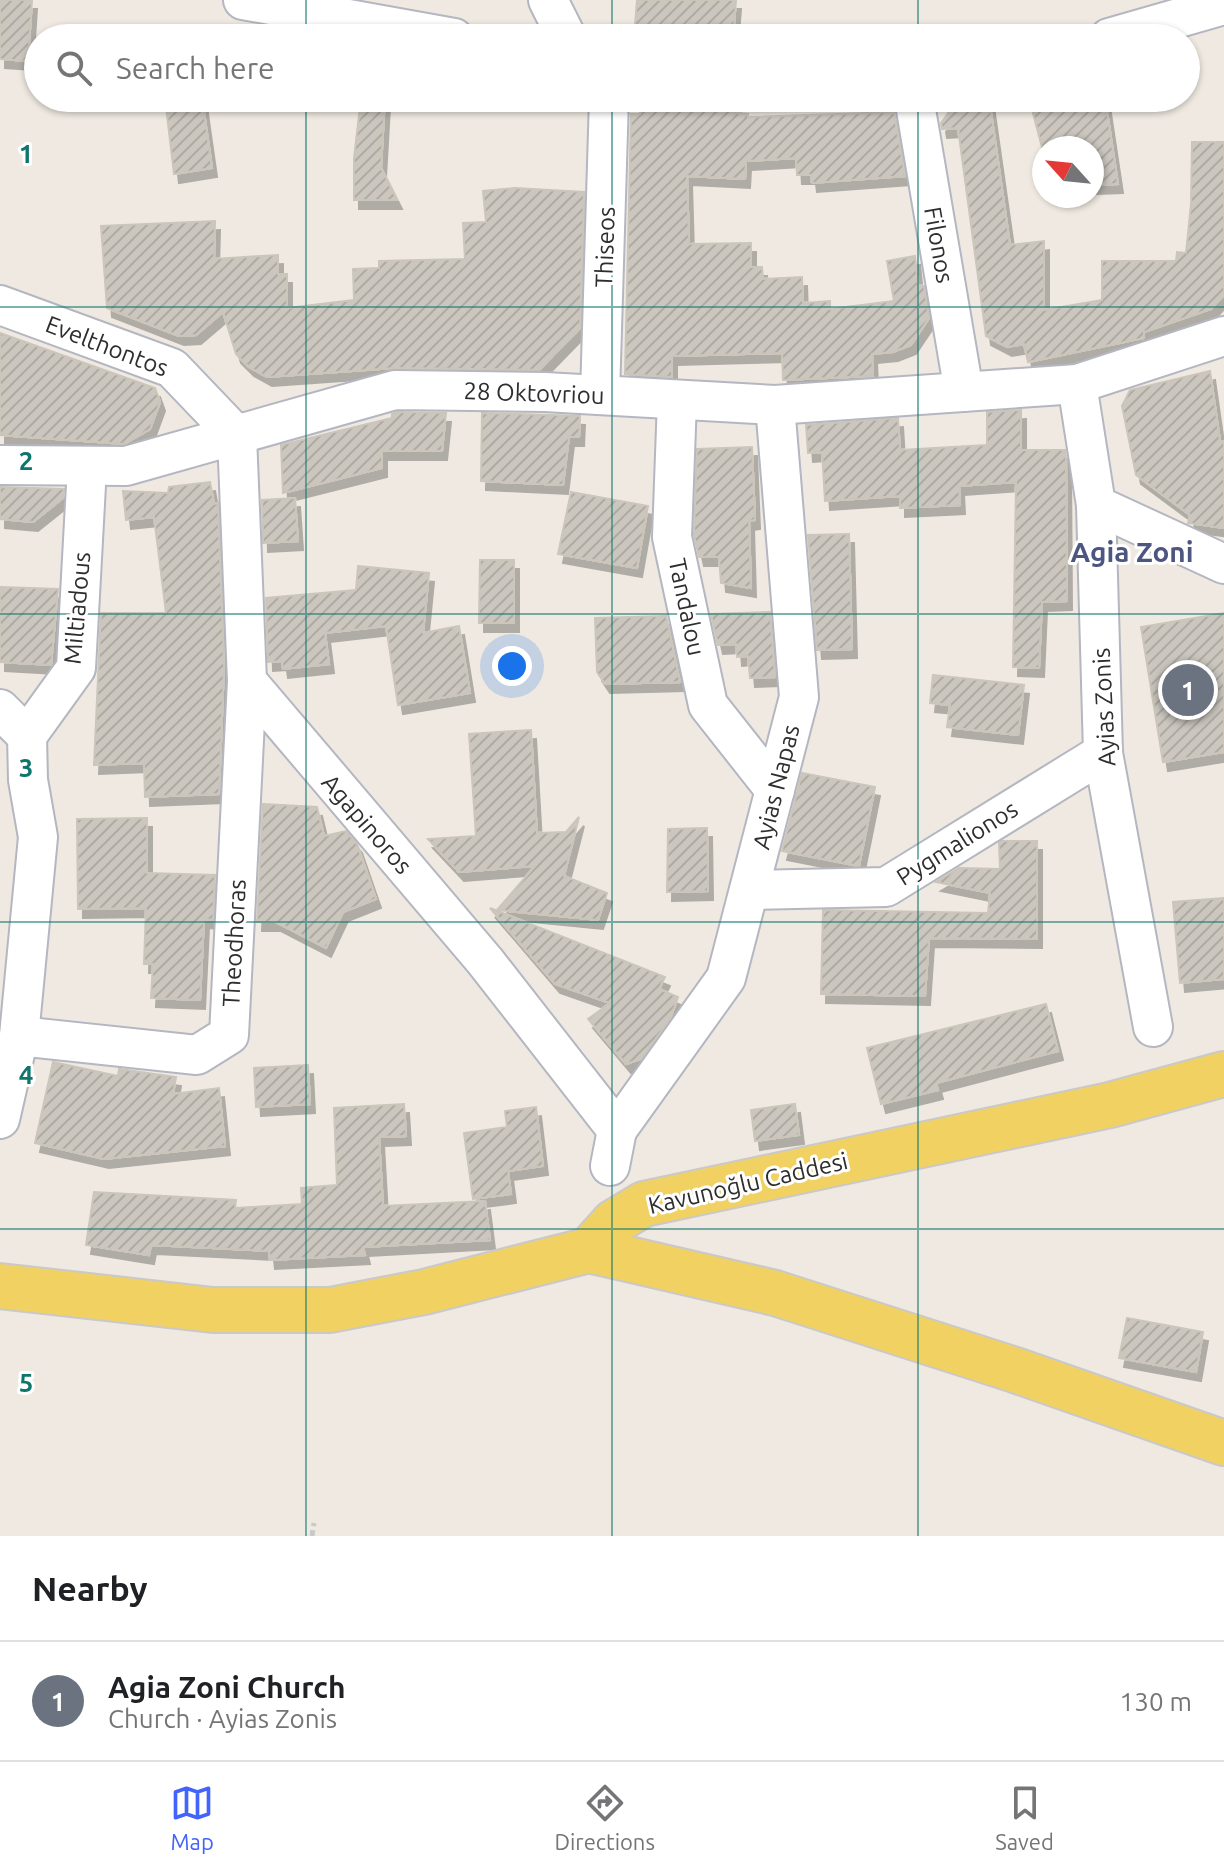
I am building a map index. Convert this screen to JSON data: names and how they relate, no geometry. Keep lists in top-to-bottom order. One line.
{"streets":{"main road":["Kavunoğlu Caddesi"],"street":["Filonos","Thiseos","Evelthontos","28 Oktovriou","Tandalou","Miltiadous","Ayias Zonis","Ayias Napas","Agapinoros","Pygmalionos","Theodhoras"]},"crossings":[["Filonos","28 Oktovriou"],["Thiseos","28 Oktovriou"],["Evelthontos","28 Oktovriou"],["28 Oktovriou","Tandalou"],["28 Oktovriou","Miltiadous"],["28 Oktovriou","Ayias Zonis"],["28 Oktovriou","Ayias Napas"],["Tandalou","Ayias Napas"],["Ayias Zonis","Pygmalionos"],["Ayias Napas","Agapinoros"],["Ayias Napas","Pygmalionos"],["Agapinoros","Theodhoras"]],"districts":["Agia Zoni"],"north":"top left","page":{"search":"Search here","pins":"1","heading":"Nearby","list":[{"mark":"1","name":"Agia Zoni Church","note":"Church · Ayias Zonis","value":"130 m"}],"nav":["Map","Directions","Saved"]},"grid":{"rows":["1","2","3","4","5"]}}
